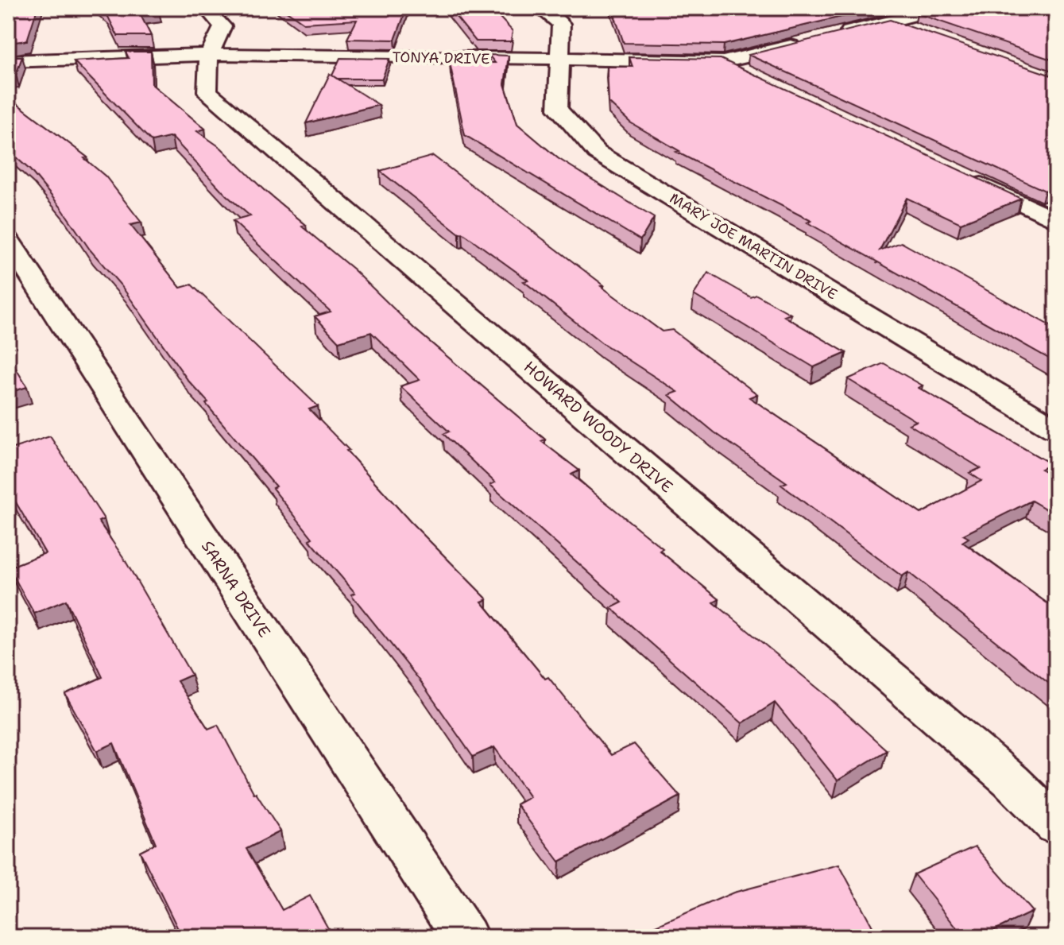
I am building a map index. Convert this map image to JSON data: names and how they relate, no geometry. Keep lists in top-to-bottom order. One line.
{"streets":{"street":["TONYA DRIVE","MARY JOE MARTIN DRIVE","HOWARD WOODY DRIVE","SARNA DRIVE"]},"crossings":[["TONYA DRIVE","MARY JOE MARTIN DRIVE"],["TONYA DRIVE","HOWARD WOODY DRIVE"]]}
